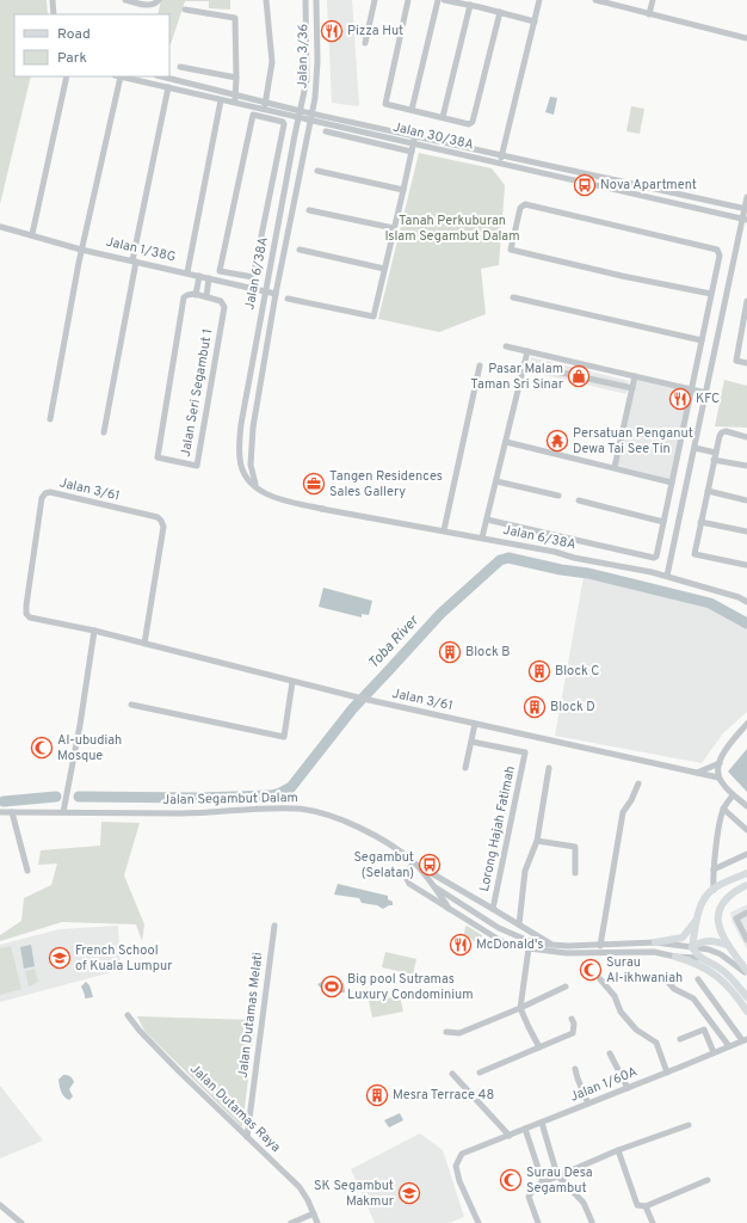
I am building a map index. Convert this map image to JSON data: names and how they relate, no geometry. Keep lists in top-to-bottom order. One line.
{"streets":{"street":["Jalan 3/36","Jalan 30/38A","Jalan 1/38G","Jalan 6/38A","Jalan Seri Segambut 1","Jalan 3/61","Jalan Segambut Dalam","Lorong Hajah Fatimah","Jalan Dutamas Melati","Jalan 1/60A","Jalan Dutamas Raya"]},"crossings":[["Jalan 3/36","Jalan 30/38A"],["Jalan 3/36","Jalan 6/38A"],["Jalan 30/38A","Jalan 6/38A"],["Jalan 1/38G","Jalan 6/38A"],["Jalan Dutamas Melati","Jalan Dutamas Raya"]],"water":["Toba River"],"parks":["Tanah Perkuburan Islam Segambut Dalam"],"places":{"restaurant":["Pizza Hut","KFC","McDonald's"],"bus stop":["Nova Apartment","Segambut (Selatan)"],"shop":["Pasar Malam Taman Sri Sinar"],"temple":["Persatuan Penganut Dewa Tai See Tin"],"office":["Tangen Residences Sales Gallery"],"building":["Block B","Block C","Block D","Mesra Terrace 48"],"mosque":["Al-ubudiah Mosque","Surau Al-ikhwaniah","Surau Desa Segambut"],"school or university":["French School of Kuala Lumpur","SK Segambut Makmur"],"sports":["Big pool Sutramas Luxury Condominium"]},"legend":["Road","Park"]}
